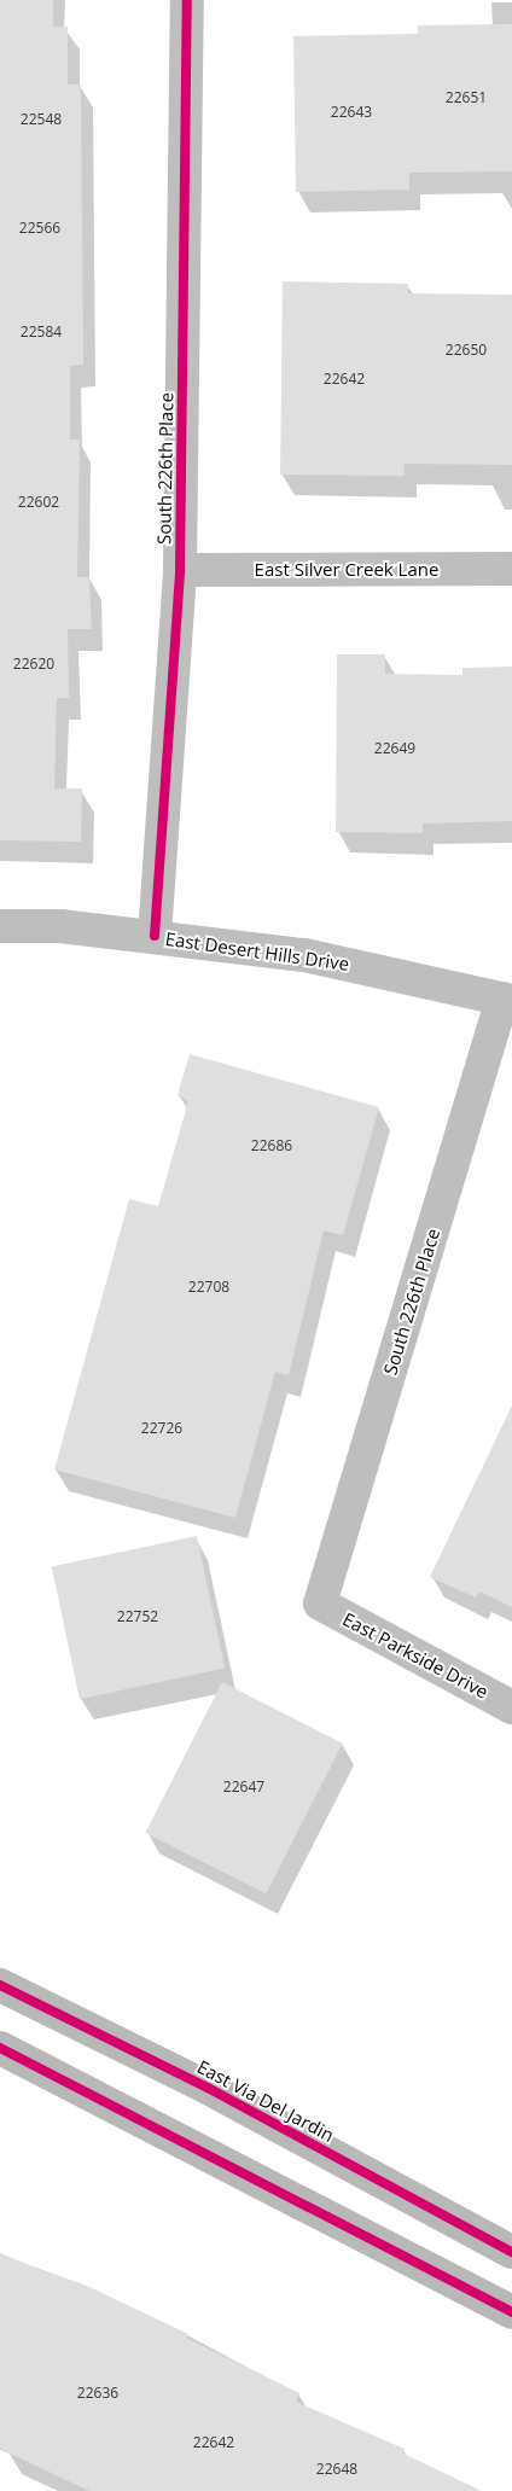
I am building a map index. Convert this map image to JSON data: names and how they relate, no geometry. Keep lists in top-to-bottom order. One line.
{"streets":{"street":["South 226th Place","East Silver Creek Lane","East Desert Hills Drive","East Parkside Drive","East Via Del Jardin"]},"crossings":[["South 226th Place","East Silver Creek Lane"],["South 226th Place","East Desert Hills Drive"],["South 226th Place","East Parkside Drive"]],"house_numbers":["22651","22643","22548","22566","22584","22650","22642","22602","22620","22649","22686","22708","22726","22752","22647","22636","22642","22648"]}
